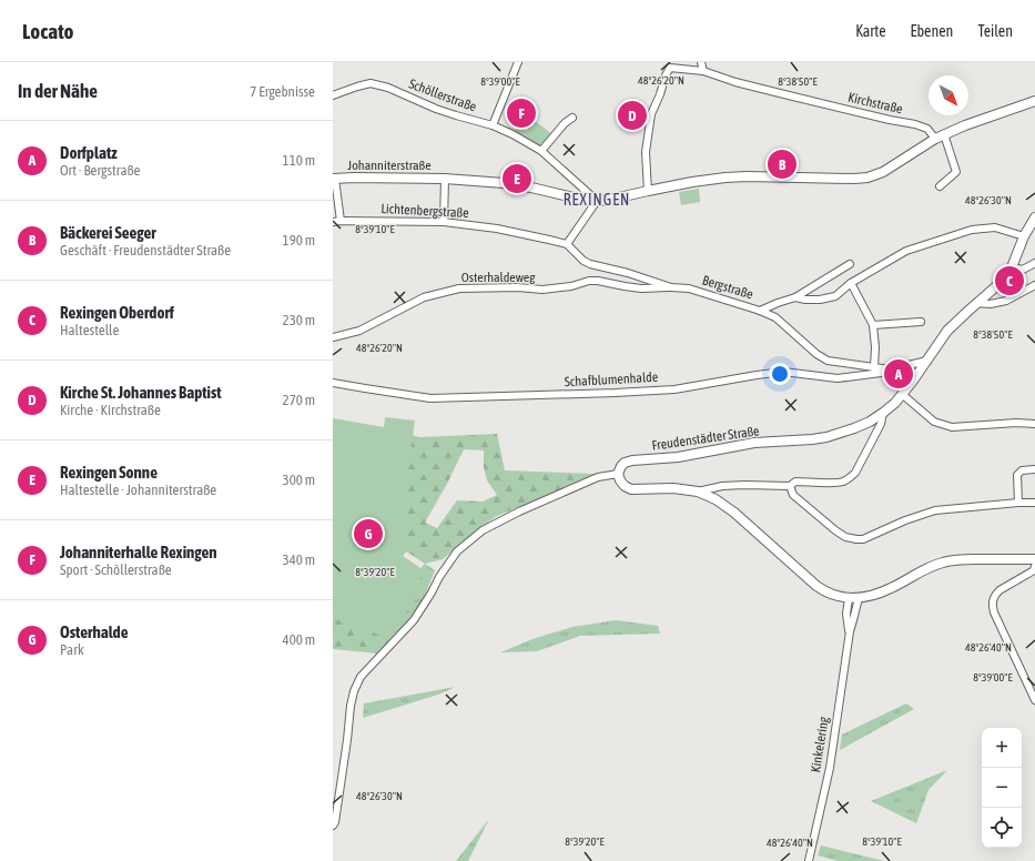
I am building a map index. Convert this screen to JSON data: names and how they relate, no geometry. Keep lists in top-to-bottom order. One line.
{"streets":{"street":["Schöllerstraße","Kirchstraße","Johanniterstraße","Lichtenbergstraße","Osterhaldeweg","Bergstraße","Schafblumenhalde","Freudenstädter Straße","Kinkelering"]},"crossings":[["Schöllerstraße","Johanniterstraße"],["Johanniterstraße","Lichtenbergstraße"],["Lichtenbergstraße","Bergstraße"],["Osterhaldeweg","Bergstraße"],["Bergstraße","Schafblumenhalde"],["Bergstraße","Freudenstädter Straße"]],"districts":["REXINGEN"],"north":"bottom right","page":{"header":"Locato","nav":["Karte","Ebenen","Teilen"],"heading":["In der Nähe","7 Ergebnisse"],"pins":["F","D","B","E","C","A","G"],"list":[{"mark":"A","name":"Dorfplatz","note":"Ort · Bergstraße","value":"110 m"},{"mark":"B","name":"Bäckerei Seeger","note":"Geschäft · Freudenstädter Straße","value":"190 m"},{"mark":"C","name":"Rexingen Oberdorf","note":"Haltestelle","value":"230 m"},{"mark":"D","name":"Kirche St. Johannes Baptist","note":"Kirche · Kirchstraße","value":"270 m"},{"mark":"E","name":"Rexingen Sonne","note":"Haltestelle · Johanniterstraße","value":"300 m"},{"mark":"F","name":"Johanniterhalle Rexingen","note":"Sport · Schöllerstraße","value":"340 m"},{"mark":"G","name":"Osterhalde","note":"Park","value":"400 m"}],"map_buttons":["+","−"]},"coordinates":["48°26'20\"N","8°38'50\"E","8°39'00\"E","48°26'30\"N","8°39'10\"E","8°39'20\"E","48°26'40\"N"]}
